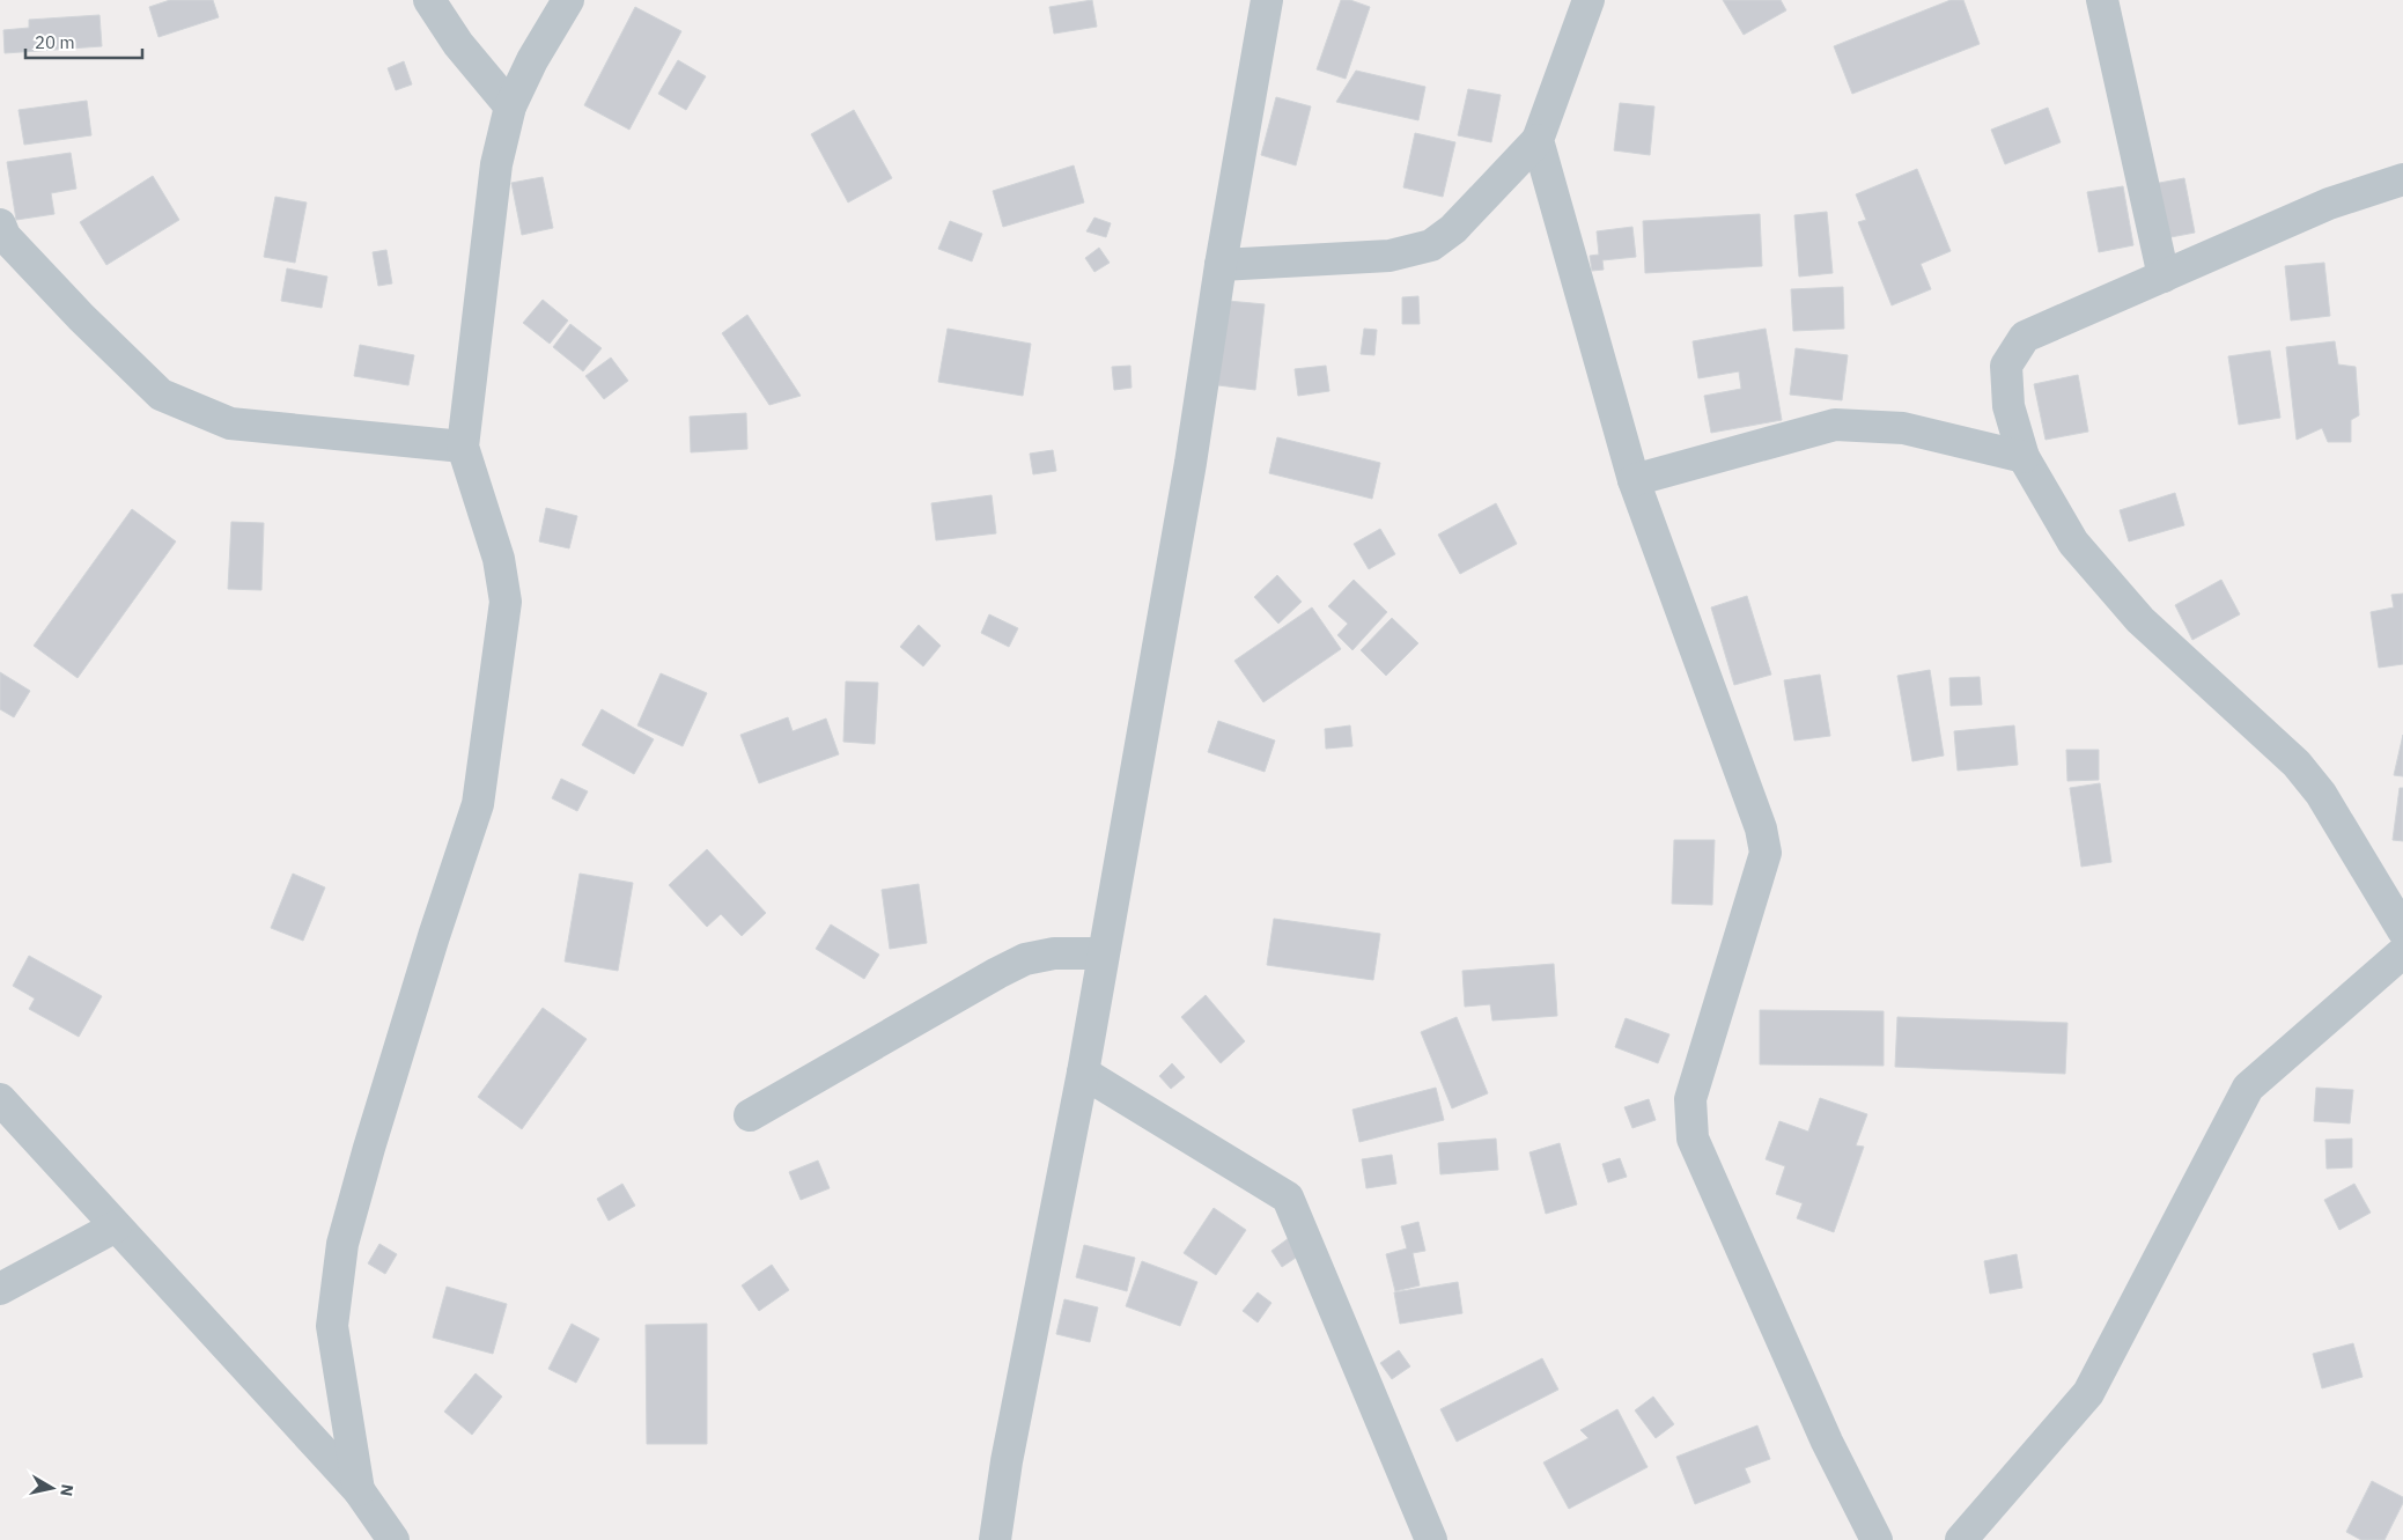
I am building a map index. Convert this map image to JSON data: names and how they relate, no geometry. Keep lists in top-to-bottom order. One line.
{"scale_bar":"20 m","north":"right"}
